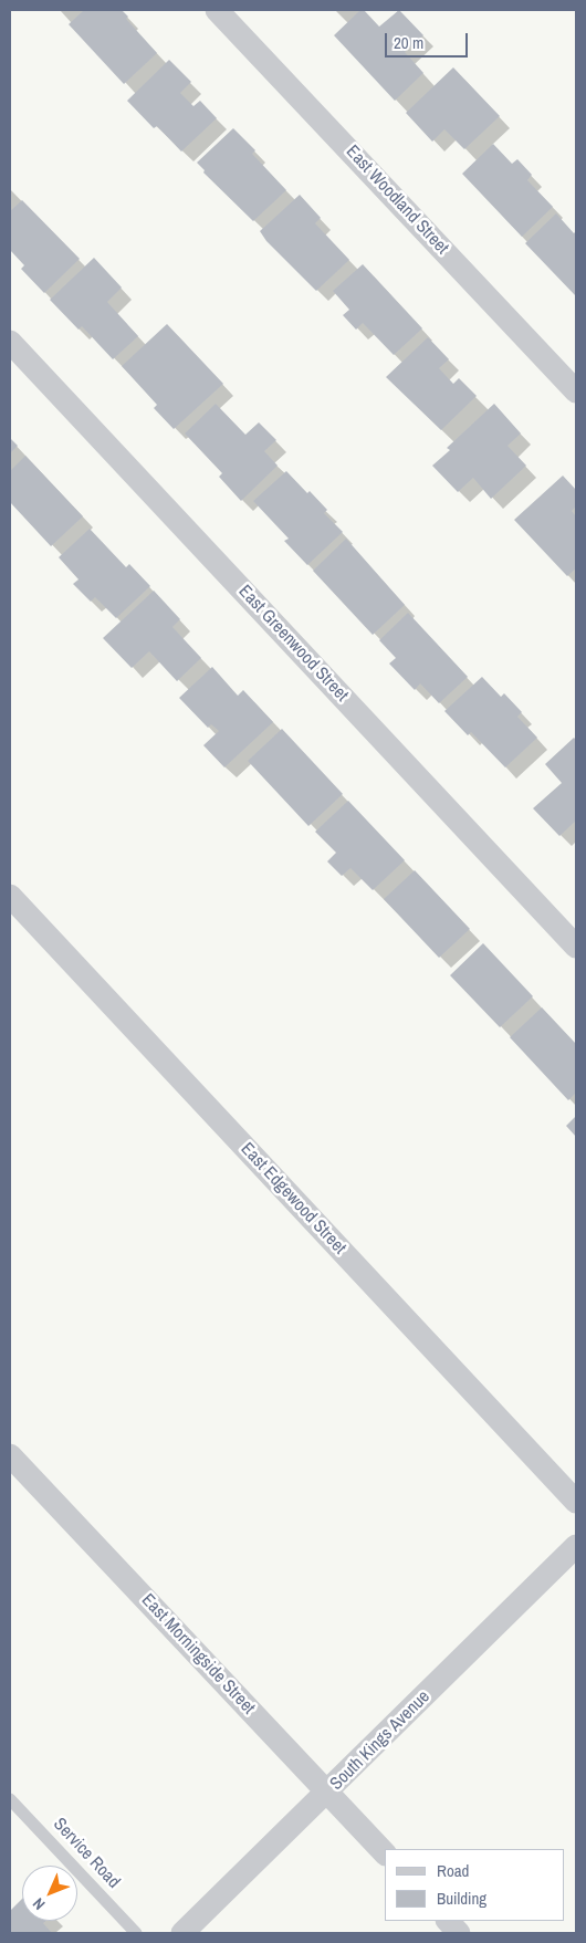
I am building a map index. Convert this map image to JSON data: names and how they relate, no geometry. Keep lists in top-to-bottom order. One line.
{"streets":{"street":["East Woodland Street","East Greenwood Street","East Edgewood Street","East Morningside Street","South Kings Avenue"],"lane":["Service Road"]},"crossings":[["East Morningside Street","South Kings Avenue"]],"legend":["Road","Building"],"scale_bar":"20 m","north":"bottom left"}
